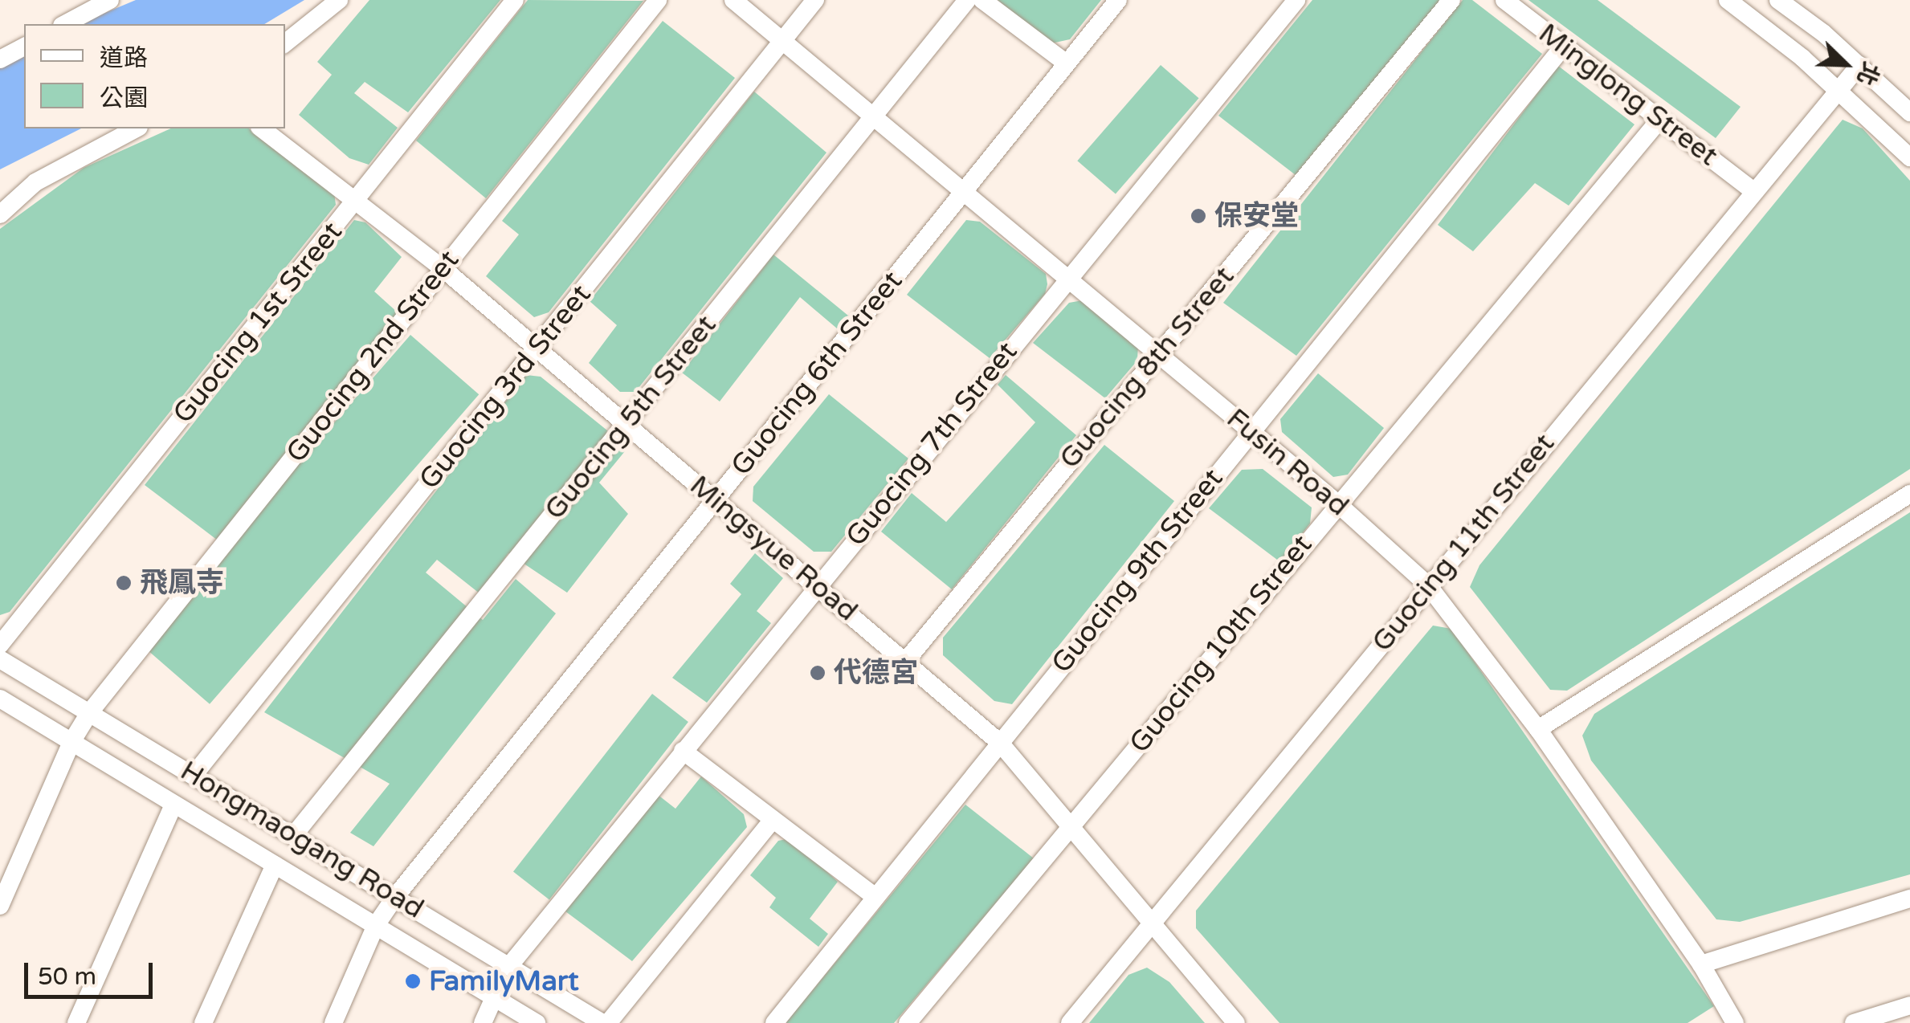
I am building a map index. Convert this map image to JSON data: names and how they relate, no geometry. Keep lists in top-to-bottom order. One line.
{"streets":{"street":["Minglong Street","Guocing 1st Street","Guocing 2nd Street","Guocing 8th Street","Guocing 6th Street","Guocing 3rd Street","Guocing 5th Street","Guocing 7th Street","Fusin Road","Guocing 11th Street","Mingsyue Road","Guocing 9th Street","Guocing 10th Street","Hongmaogang Road"]},"crossings":[["Minglong Street","Guocing 11th Street"],["Minglong Street","Guocing 9th Street"],["Minglong Street","Guocing 10th Street"],["Guocing 1st Street","Mingsyue Road"],["Guocing 2nd Street","Mingsyue Road"],["Guocing 2nd Street","Hongmaogang Road"],["Guocing 8th Street","Fusin Road"],["Guocing 8th Street","Mingsyue Road"],["Guocing 6th Street","Fusin Road"],["Guocing 6th Street","Mingsyue Road"],["Guocing 6th Street","Hongmaogang Road"],["Guocing 3rd Street","Fusin Road"],["Guocing 3rd Street","Mingsyue Road"],["Guocing 3rd Street","Hongmaogang Road"],["Guocing 5th Street","Fusin Road"],["Guocing 5th Street","Mingsyue Road"],["Guocing 5th Street","Hongmaogang Road"],["Guocing 7th Street","Fusin Road"],["Guocing 7th Street","Mingsyue Road"],["Guocing 7th Street","Hongmaogang Road"],["Fusin Road","Guocing 11th Street"],["Fusin Road","Guocing 9th Street"],["Fusin Road","Guocing 10th Street"],["Guocing 11th Street","Mingsyue Road"],["Mingsyue Road","Guocing 9th Street"],["Mingsyue Road","Guocing 10th Street"]],"places":["保安堂","飛鳳寺","代德宮","FamilyMart"],"legend":["道路","公園"],"scale_bar":"50 m","north":"bottom right"}
